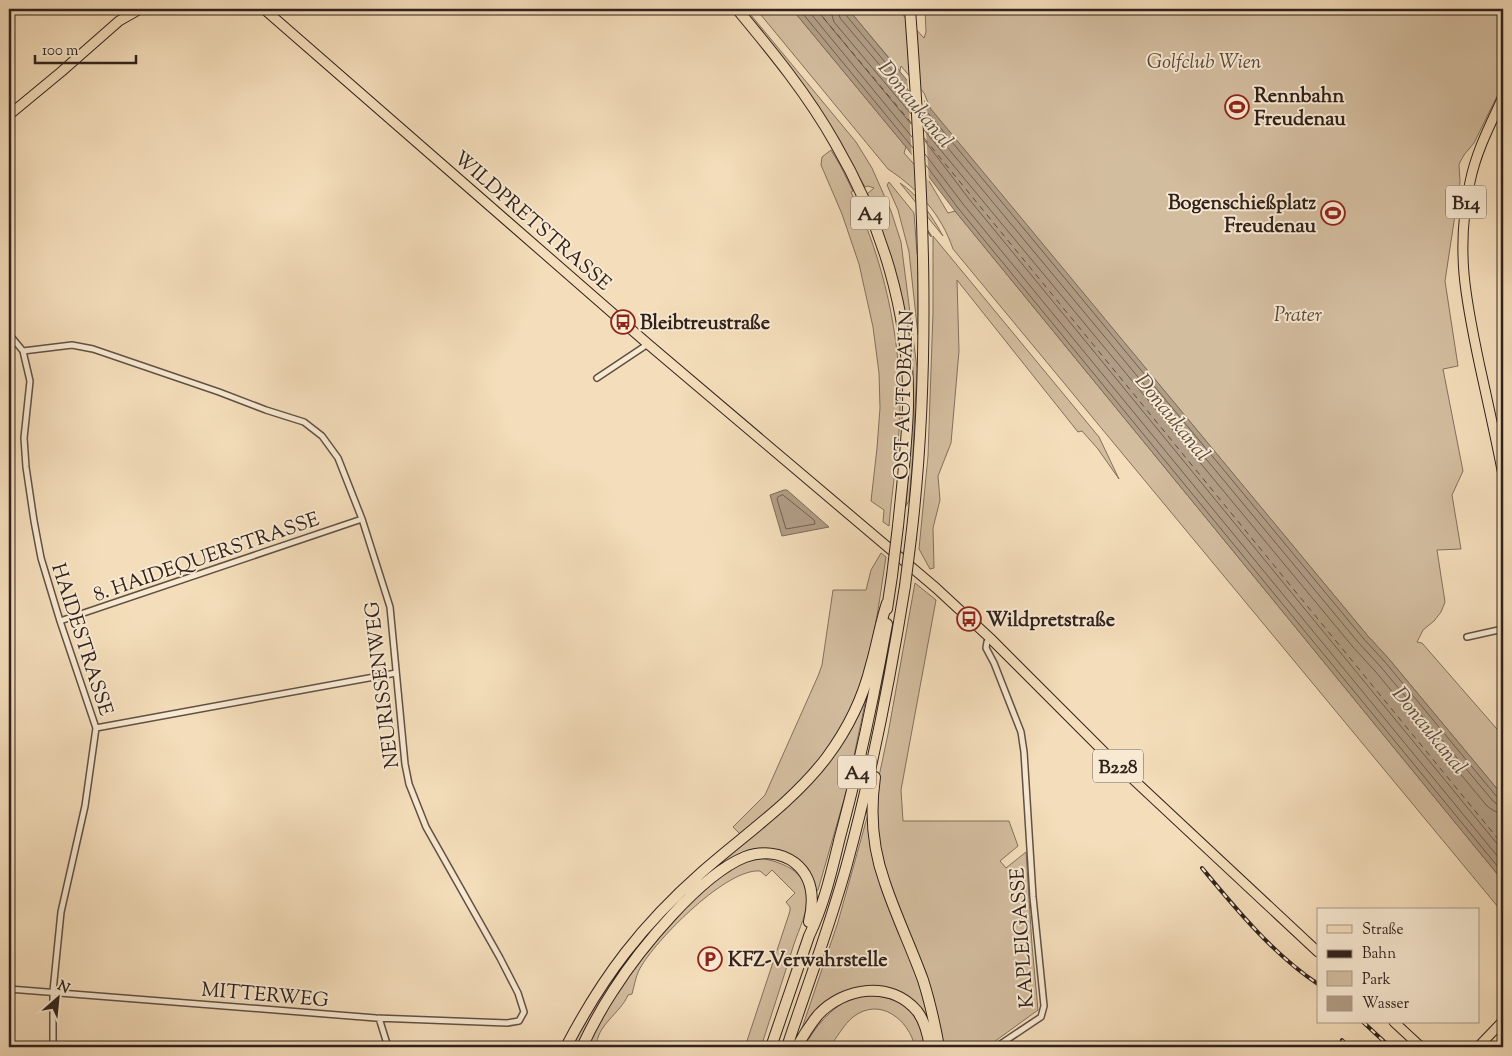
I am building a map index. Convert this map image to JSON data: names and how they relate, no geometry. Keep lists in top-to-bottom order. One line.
{"streets":{"highway":["A4","OST AUTOBAHN"],"main road":["B14","WILDPRETSTRASSE","B228"],"street":["8. HAIDEQUERSTRASSE","HAIDESTRASSE","NEURISSENWEG","KAPLEIGASSE","MITTERWEG"]},"crossings":[["A4","OST AUTOBAHN"],["WILDPRETSTRASSE","B228"],["WILDPRETSTRASSE","KAPLEIGASSE"],["8. HAIDEQUERSTRASSE","HAIDESTRASSE"],["8. HAIDEQUERSTRASSE","NEURISSENWEG"],["HAIDESTRASSE","NEURISSENWEG"],["HAIDESTRASSE","MITTERWEG"],["NEURISSENWEG","MITTERWEG"],["B228","KAPLEIGASSE"]],"water":["Donaukanal"],"parks":["Golfclub Wien","Prater"],"places":{"sports":["Rennbahn Freudenau","Bogenschießplatz Freudenau"],"bus stop":["Bleibtreustraße","Wildpretstraße"],"parking":["KFZ-Verwahrstelle"]},"legend":["Straße","Bahn","Park","Wasser"],"scale_bar":"100 m","north":"top right"}
